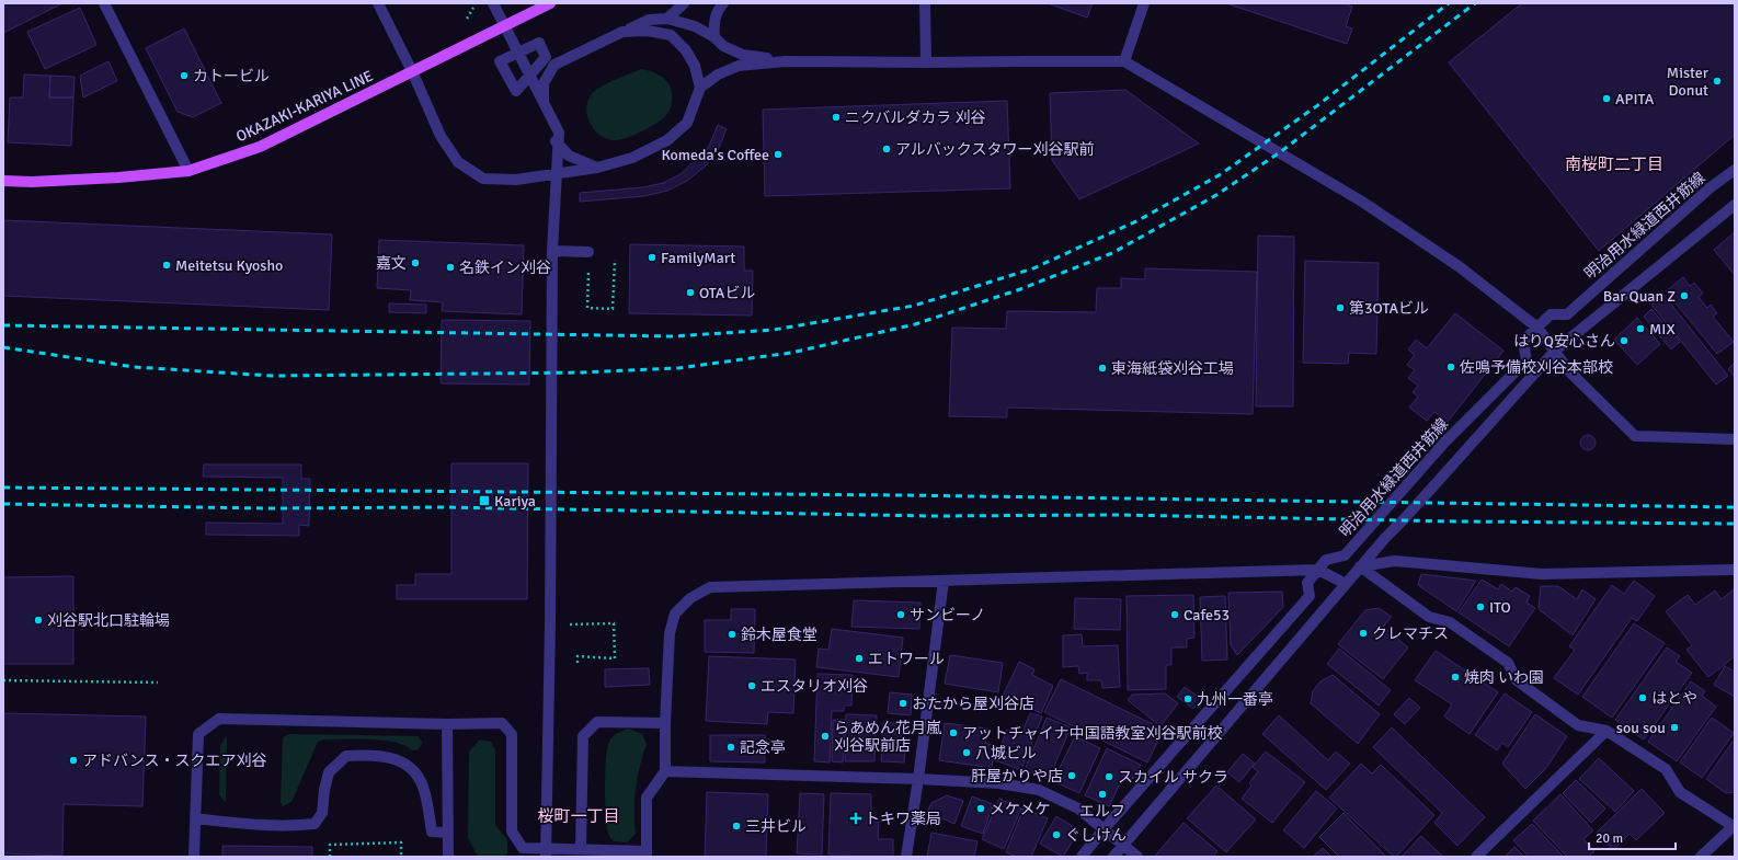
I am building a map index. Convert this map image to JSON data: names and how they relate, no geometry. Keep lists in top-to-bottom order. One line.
{"streets":{"main road":["OKAZAKI-KARIYA LINE"],"street":["明治用水緑道西井筋線"]},"districts":["南桜町二丁目","桜町一丁目"],"places":{"other":["カトービル","Mister Donut","APITA","ニクバルダカラ 刈谷","アルバックスタワー刈谷駅前","Komeda's Coffee","FamilyMart","嘉文","Meitetsu Kyosho","名鉄イン刈谷","OTAビル","Bar Quan Z","第3OTAビル","MIX","はりQ安心さん","佐鳴予備校刈谷本部校","東海紙袋刈谷工場","ITO","サンビーノ","Cafe53","刈谷駅北口駐輪場","クレマチス","鈴木屋食堂","エトワール","焼肉 いわ園","エスタリオ刈谷","はとや","九州一番亭","おたから屋刈谷店","sou sou","アットチャイナ中国語教室刈谷駅前校","らあめん花月嵐 刈谷駅前店","記念亭","八城ビル","アドバンス・スクエア刈谷","肝屋かりや店","スカイル サクラ","エルフ","メケメケ","三井ビル","ぐしけん"],"transit":["Kariya"],"health":["トキワ薬局"]},"scale_bar":"20 m"}
